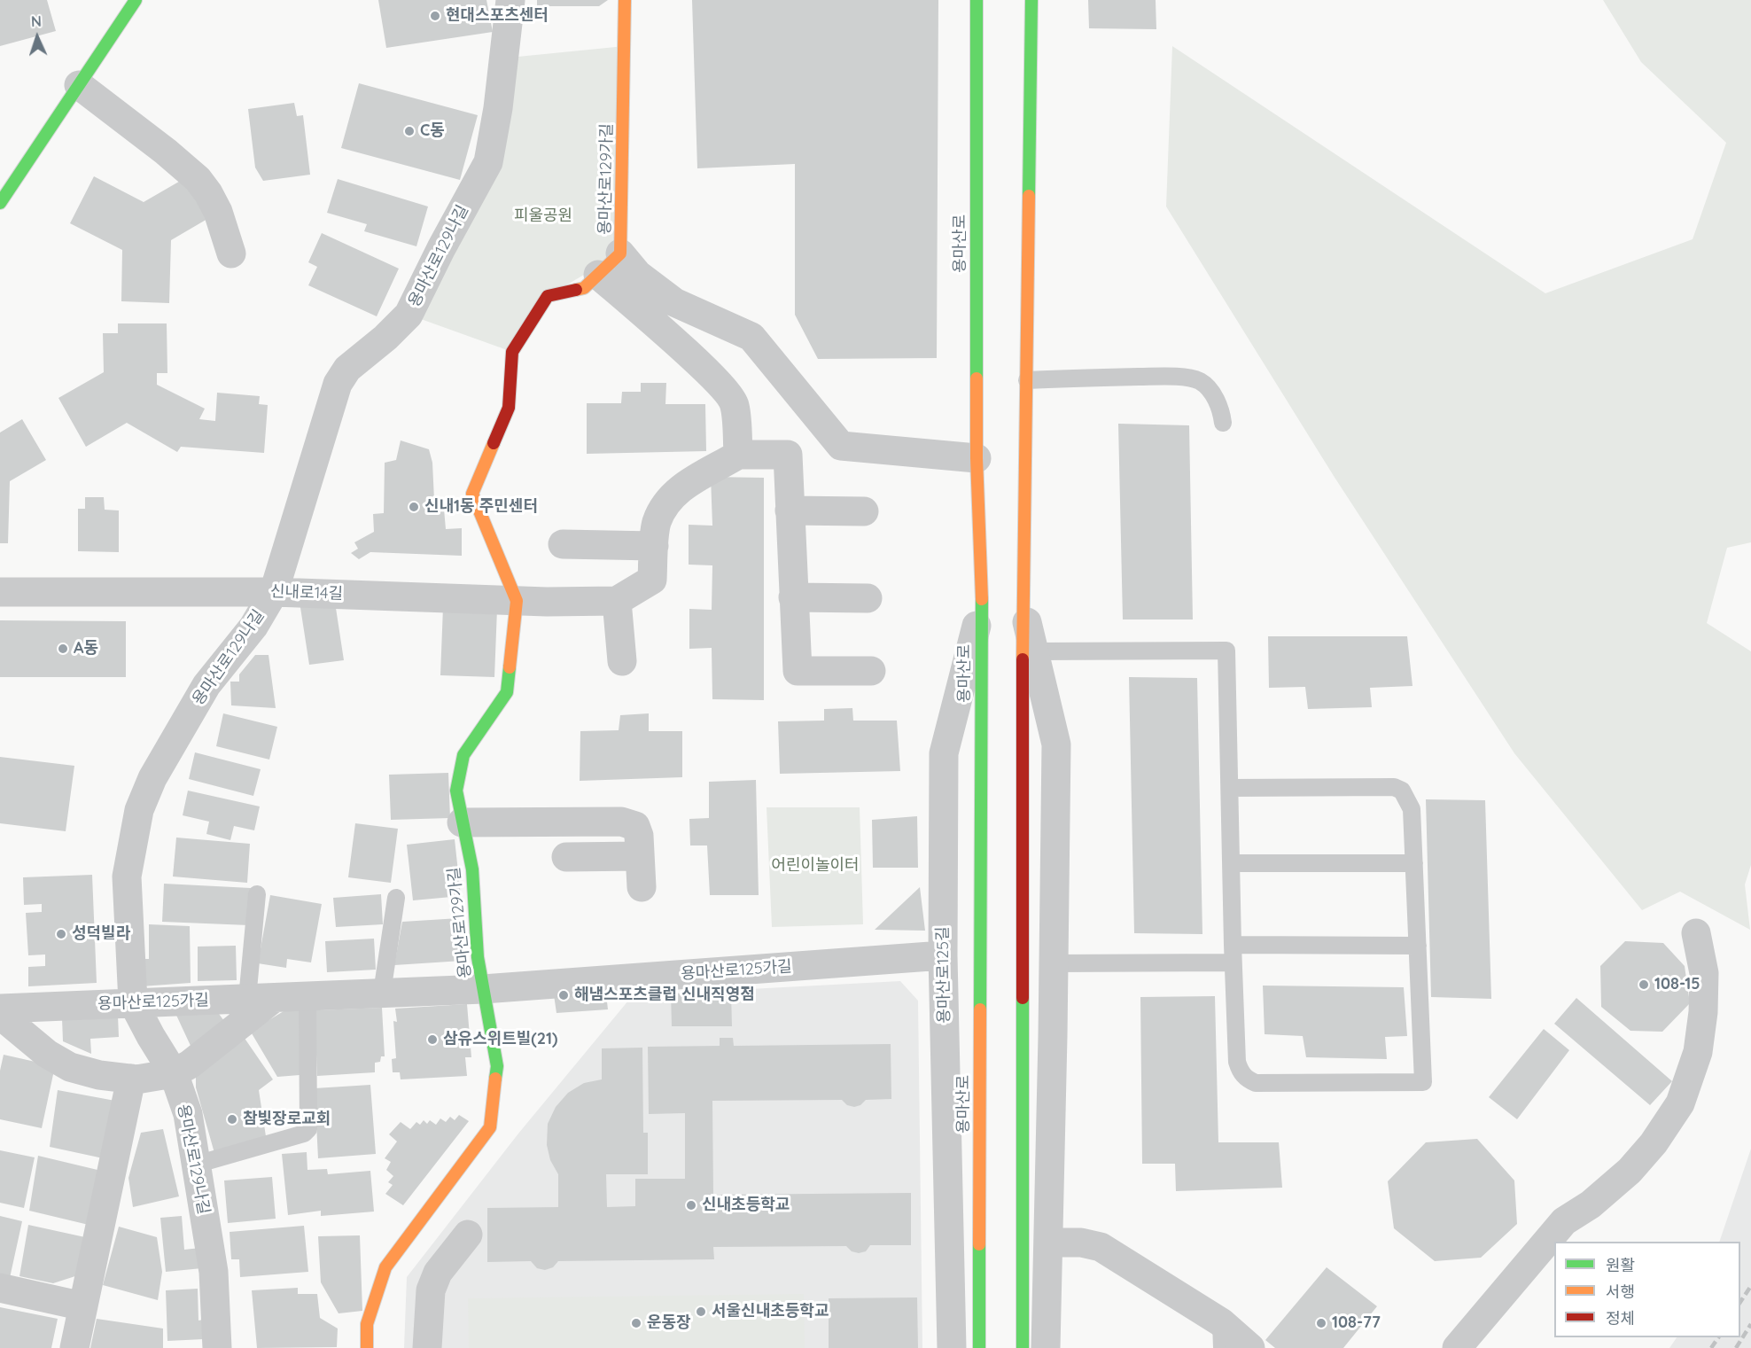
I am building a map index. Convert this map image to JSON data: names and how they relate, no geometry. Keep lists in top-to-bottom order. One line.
{"streets":{"main road":["용마산로129가길","용마산로"],"street":["용마산로129나길","신내로14길","용마산로125가길","용마산로125길"]},"crossings":[["용마산로129가길","신내로14길"],["용마산로129가길","용마산로125가길"],["용마산로","용마산로125길"],["용마산로129나길","신내로14길"],["용마산로129나길","용마산로125가길"],["용마산로125가길","용마산로125길"]],"parks":["피울공원","어린이놀이터"],"places":["현대스포츠센터","C동","신내1동 주민센터","A동","성덕빌라","108-15","해냄스포츠클럽 신내직영점","삼유스위트빌(21)","참빛장로교회","신내초등학교","서울신내초등학교","운동장","108-77"],"legend":["원활","서행","정체"],"north":"top"}
